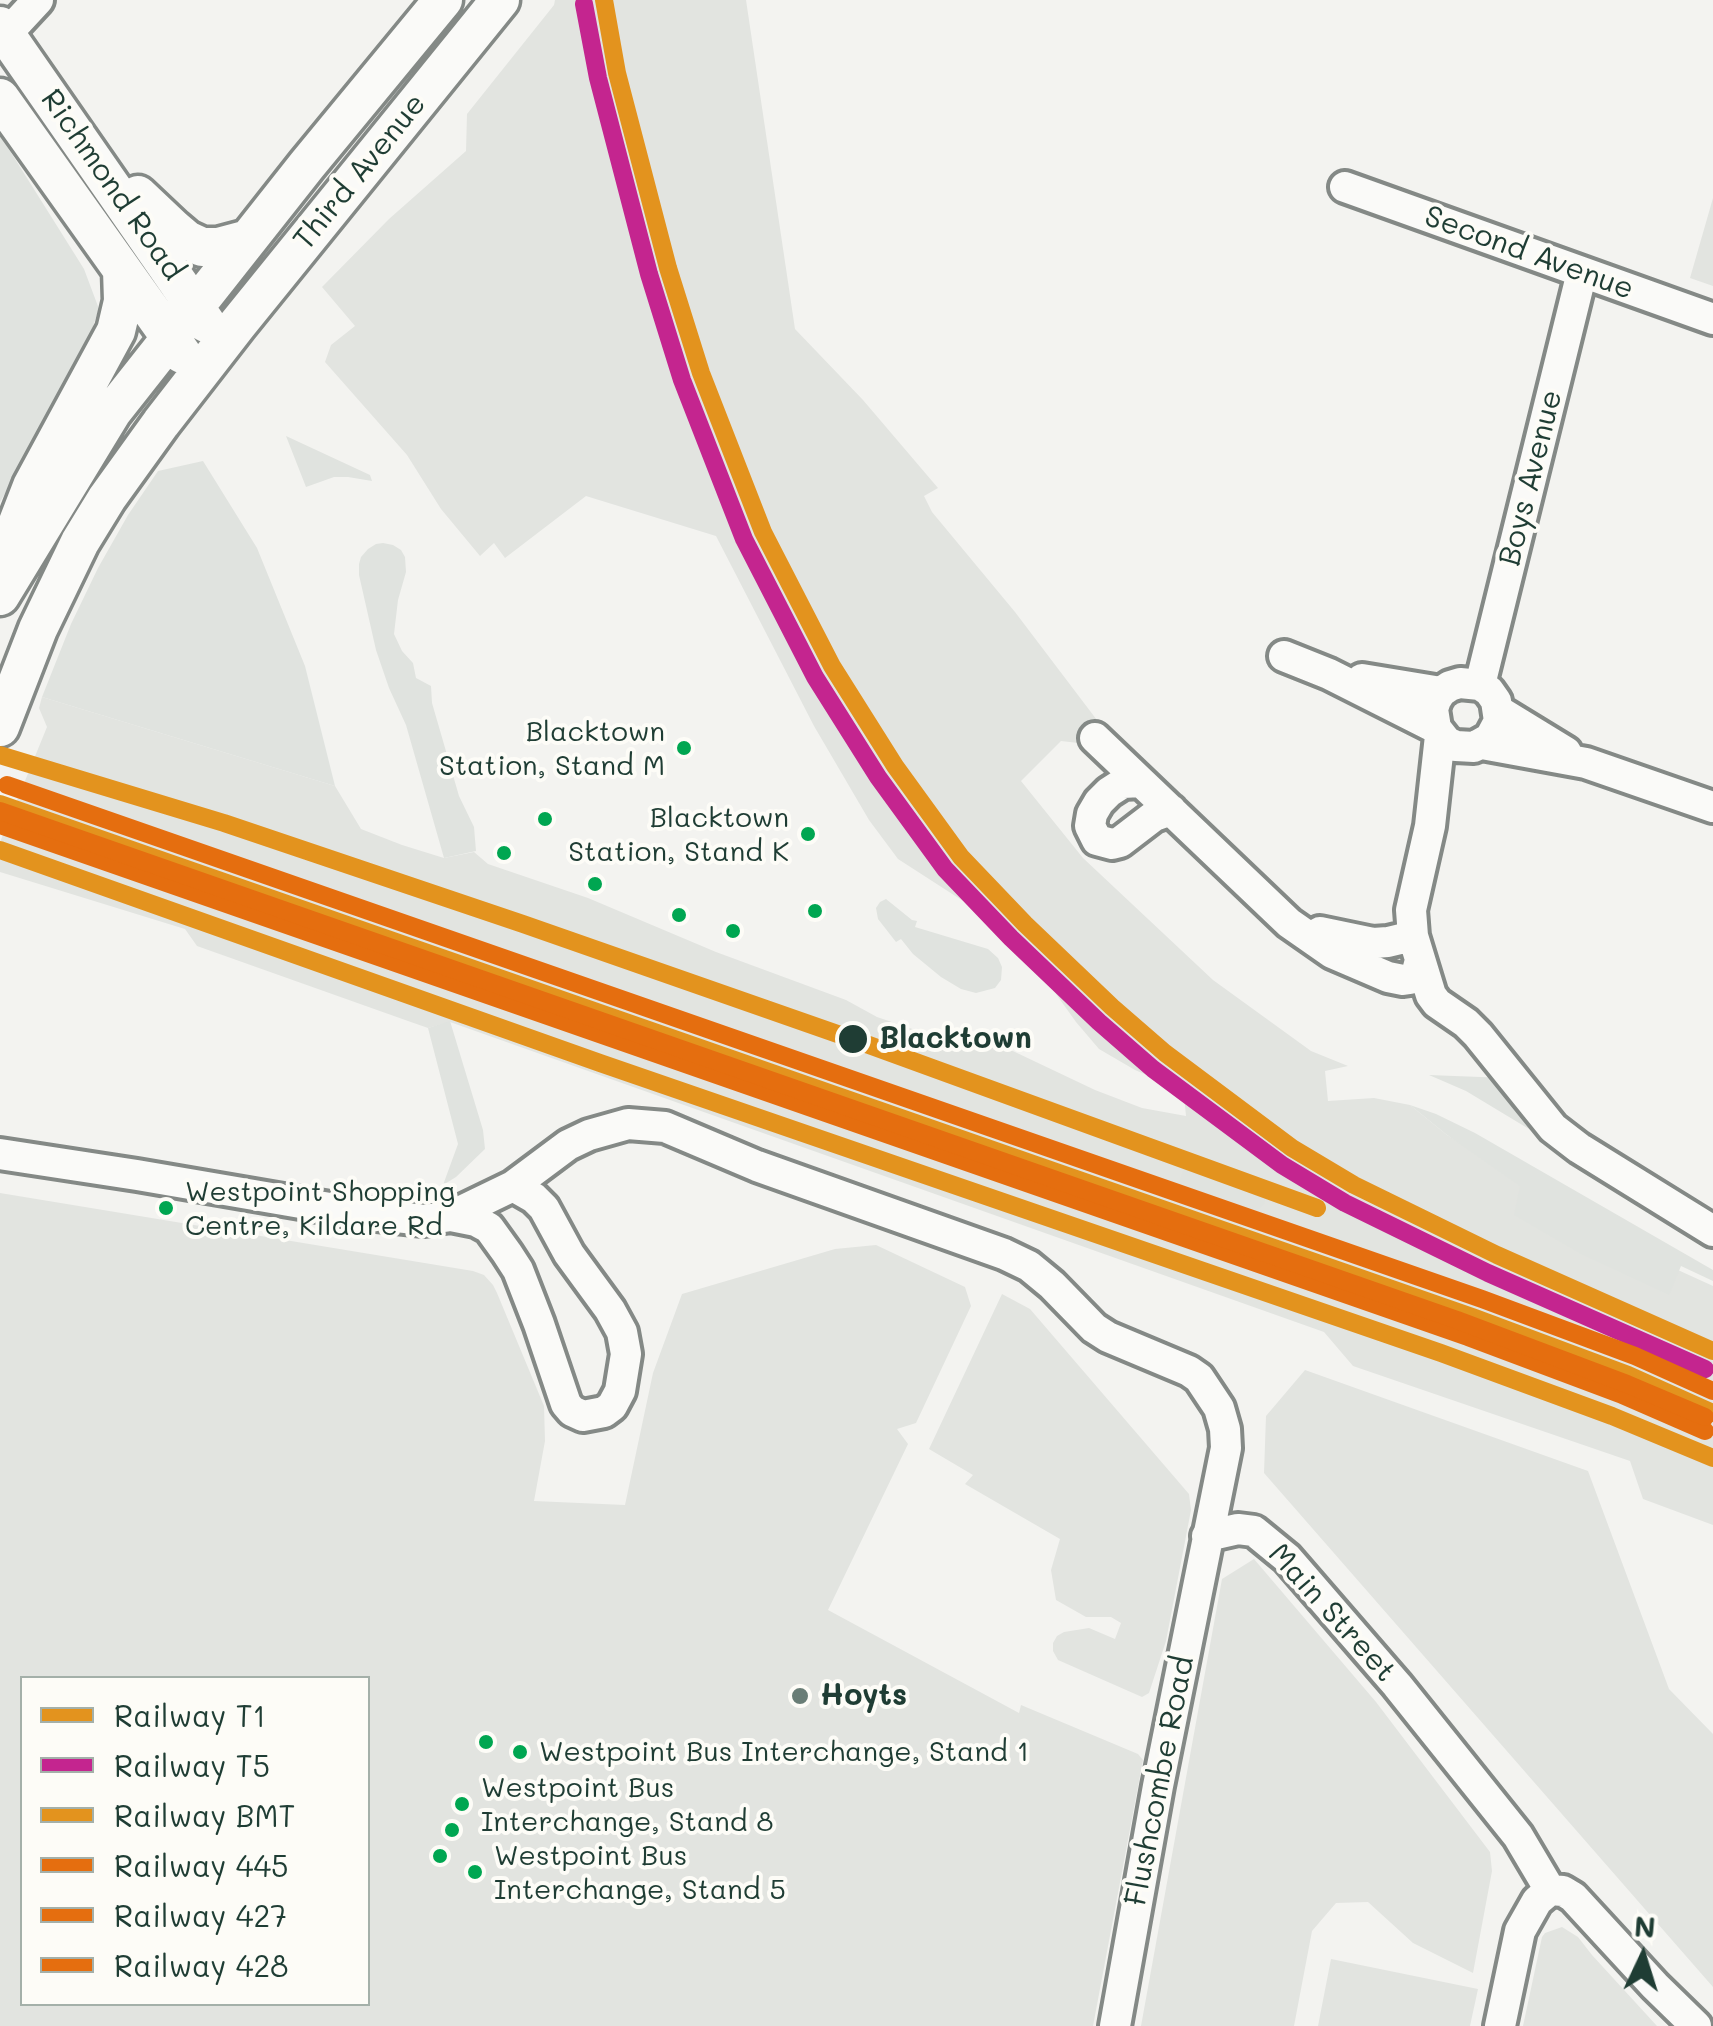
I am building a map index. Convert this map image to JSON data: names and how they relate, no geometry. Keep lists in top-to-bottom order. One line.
{"streets":{"main road":["Third Avenue","Richmond Road"],"street":["Second Avenue","Boys Avenue","Main Street","Flushcombe Road"]},"crossings":[["Third Avenue","Richmond Road"],["Second Avenue","Boys Avenue"],["Main Street","Flushcombe Road"]],"places":["Blacktown Station, Stand M","Blacktown Station, Stand K","Blacktown","Westpoint Shopping Centre, Kildare Rd","Hoyts","Westpoint Bus Interchange, Stand 1","Westpoint Bus Interchange, Stand 8","Westpoint Bus Interchange, Stand 5"],"lines":["rail line T1","rail line T5","rail line 427","rail line BMT","rail line 428","rail line 445"],"legend":["Railway T1","Railway T5","Railway BMT","Railway 445","Railway 427","Railway 428"],"north":"top"}
